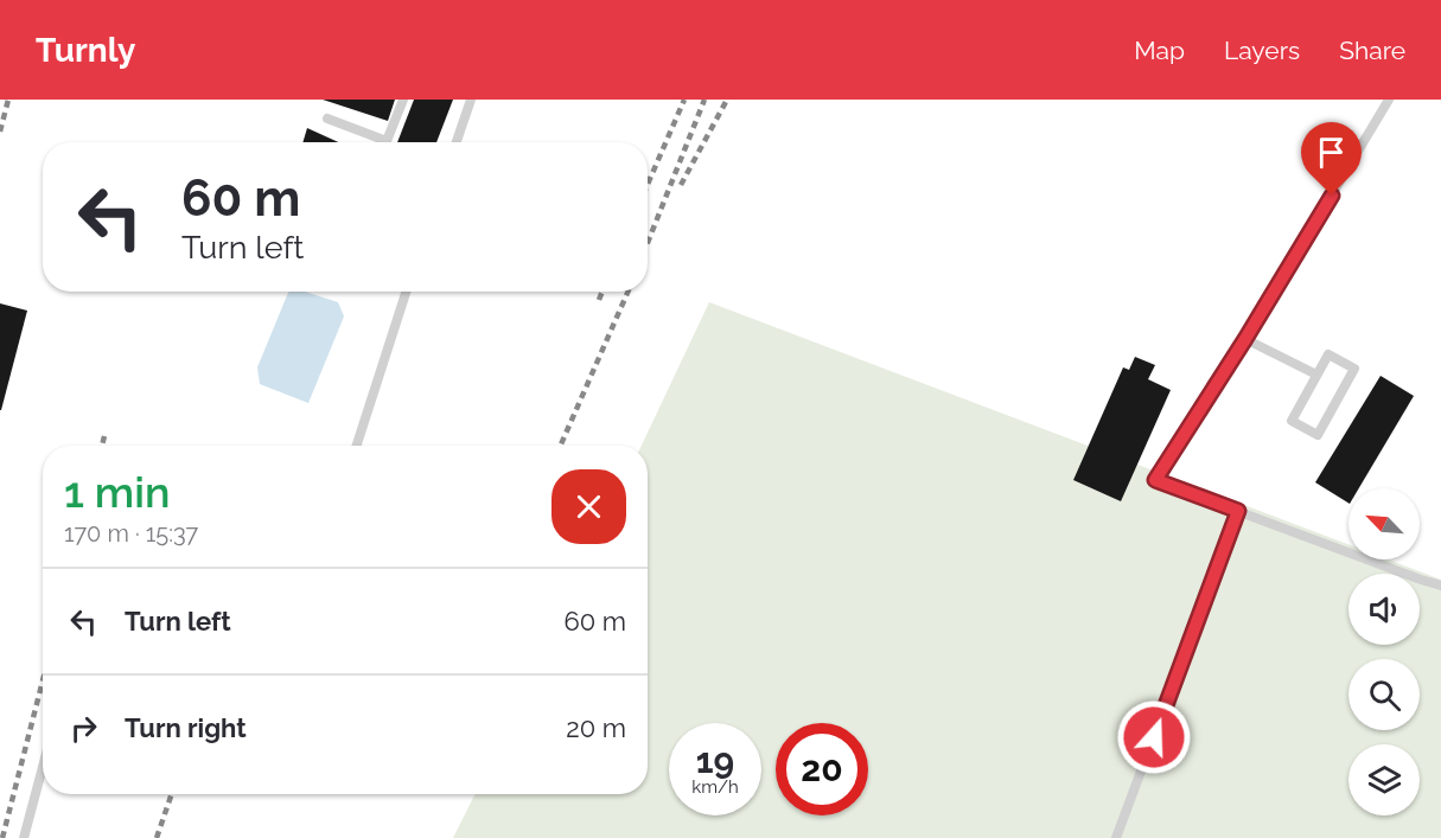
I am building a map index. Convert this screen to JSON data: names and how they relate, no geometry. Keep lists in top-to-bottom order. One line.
{"north":"top left","page":{"header":"Turnly","nav":["Map","Layers","Share"],"turn":["60 m","Turn left"],"heading":["1 min","170 m · 15:37"],"list":[{"name":"Turn left","value":"60 m"},{"name":"Turn right","value":"20 m"}],"speed":"19 km/h","limit":"20"}}
